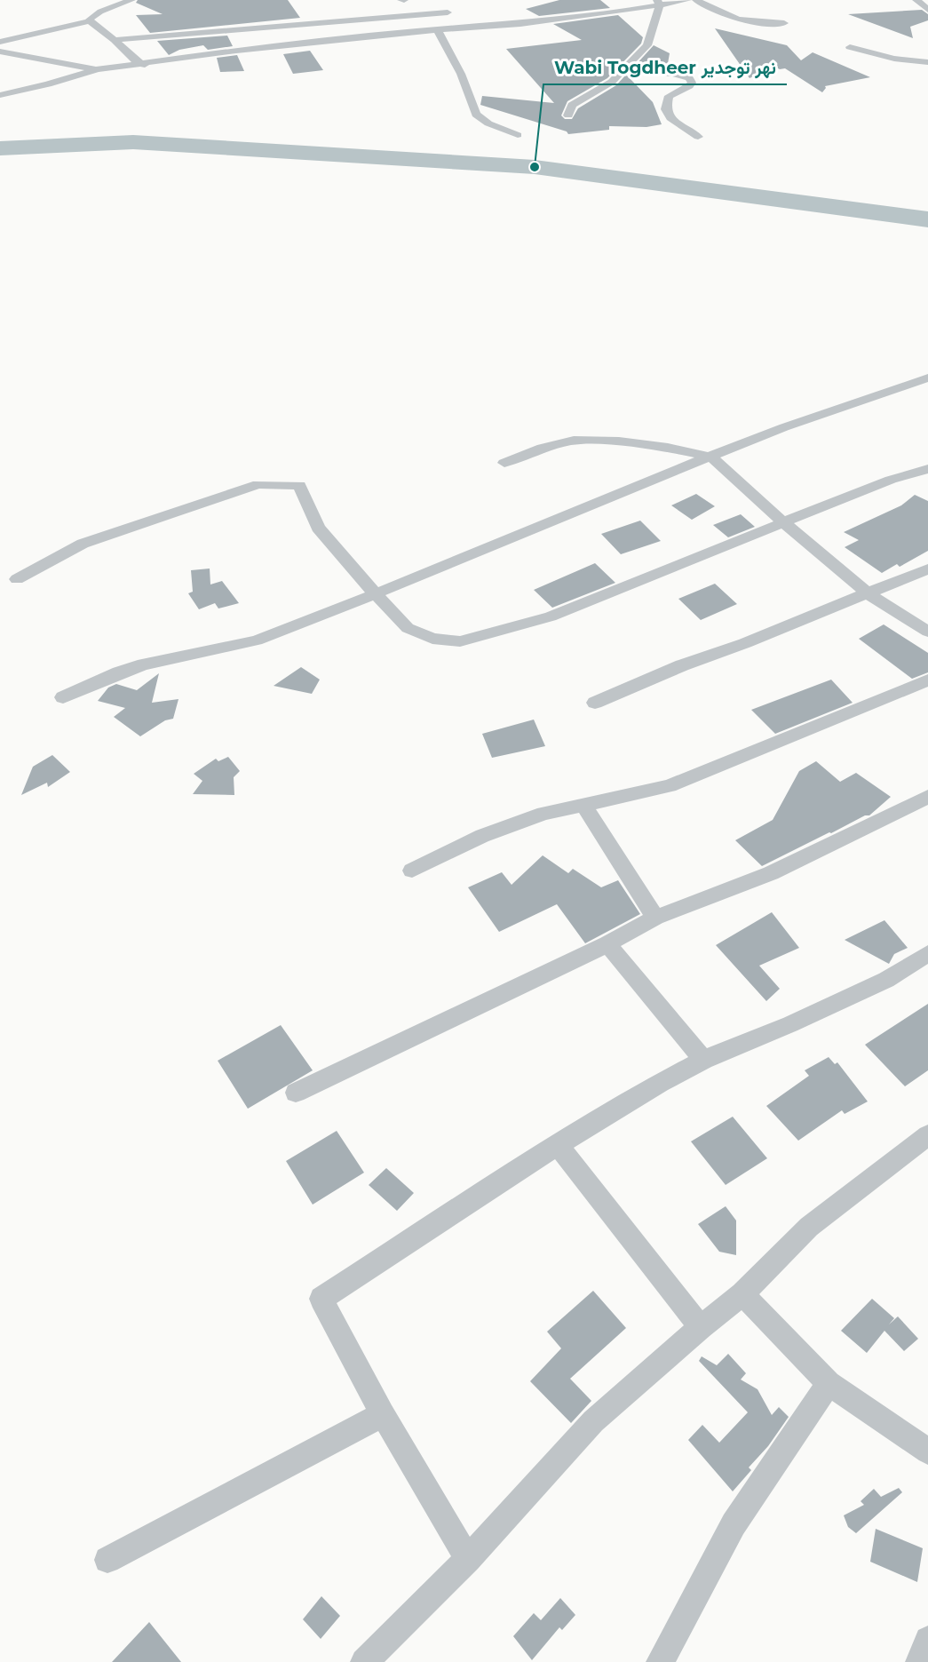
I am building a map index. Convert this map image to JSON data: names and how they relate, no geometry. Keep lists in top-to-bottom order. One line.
{"places":["Wabi Togdheer نهر توجدير"]}
